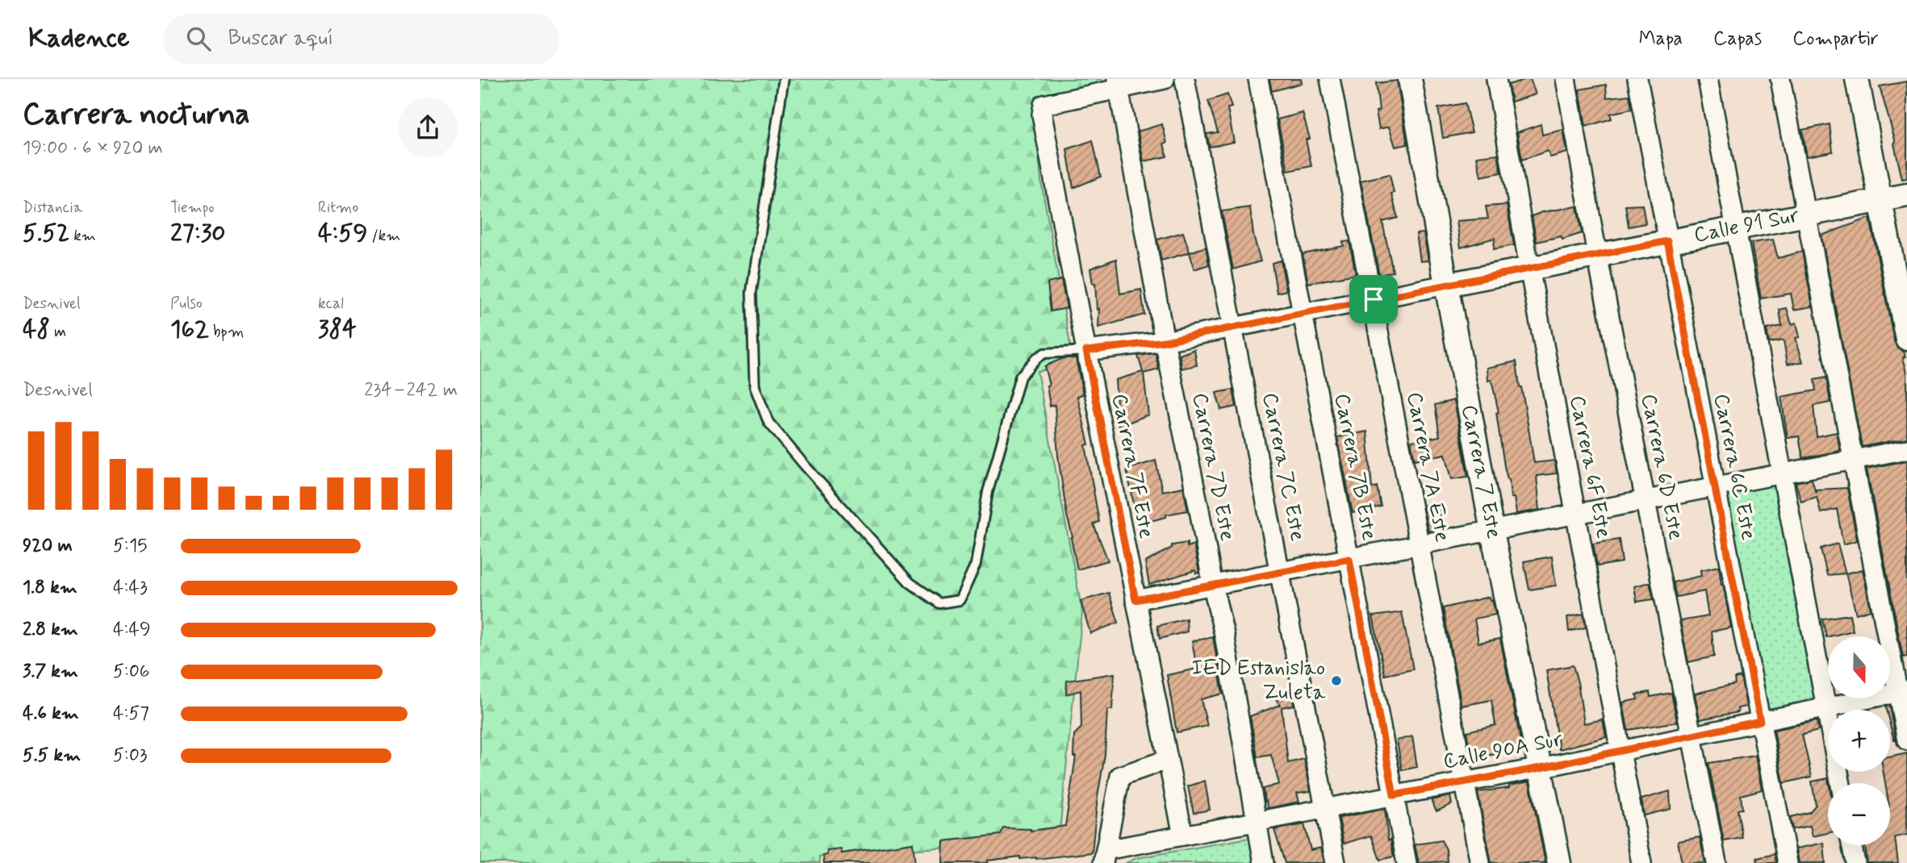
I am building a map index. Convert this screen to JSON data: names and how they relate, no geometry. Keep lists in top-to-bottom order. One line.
{"streets":{"street":["Calle 91 Sur","Carrera 7F Este","Carrera 7D Este","Carrera 7C Este","Carrera 7B Este","Carrera 7A Este","Carrera 6F Este","Carrera 6D Este","Carrera 6C Este","Carrera 7 Este","Calle 90A Sur"]},"crossings":[["Calle 91 Sur","Carrera 7F Este"],["Calle 91 Sur","Carrera 7D Este"],["Calle 91 Sur","Carrera 7C Este"],["Calle 91 Sur","Carrera 7B Este"],["Calle 91 Sur","Carrera 7A Este"],["Calle 91 Sur","Carrera 6F Este"],["Calle 91 Sur","Carrera 6D Este"],["Calle 91 Sur","Carrera 6C Este"],["Calle 91 Sur","Carrera 7 Este"],["Carrera 7F Este","Carrera 7D Este"],["Carrera 7F Este","Calle 90A Sur"],["Carrera 7D Este","Calle 90A Sur"],["Carrera 7C Este","Calle 90A Sur"],["Carrera 7B Este","Calle 90A Sur"],["Carrera 7A Este","Calle 90A Sur"],["Carrera 6F Este","Calle 90A Sur"],["Carrera 6D Este","Calle 90A Sur"],["Carrera 6C Este","Calle 90A Sur"],["Carrera 7 Este","Calle 90A Sur"]],"places":["IED Estanislao Zuleta"],"north":"bottom","page":{"header":"Kadence","search":"Buscar aquí","nav":["Mapa","Capas","Compartir"],"heading":["Carrera nocturna","19:00 · 6 × 920 m"],"stats":[["Distancia","5.52 km"],["Tiempo","27:30"],["Ritmo","4:59 /km"],["Desnivel","48 m"],["Pulso","162 bpm"],["kcal","384"]],"chart":["Desnivel","234–242 m"],"list":[{"name":"920 m","note":"5:15"},{"name":"1.8 km","note":"4:43"},{"name":"2.8 km","note":"4:49"},{"name":"3.7 km","note":"5:06"},{"name":"4.6 km","note":"4:57"},{"name":"5.5 km","note":"5:03"}],"map_buttons":["+","−"]}}
